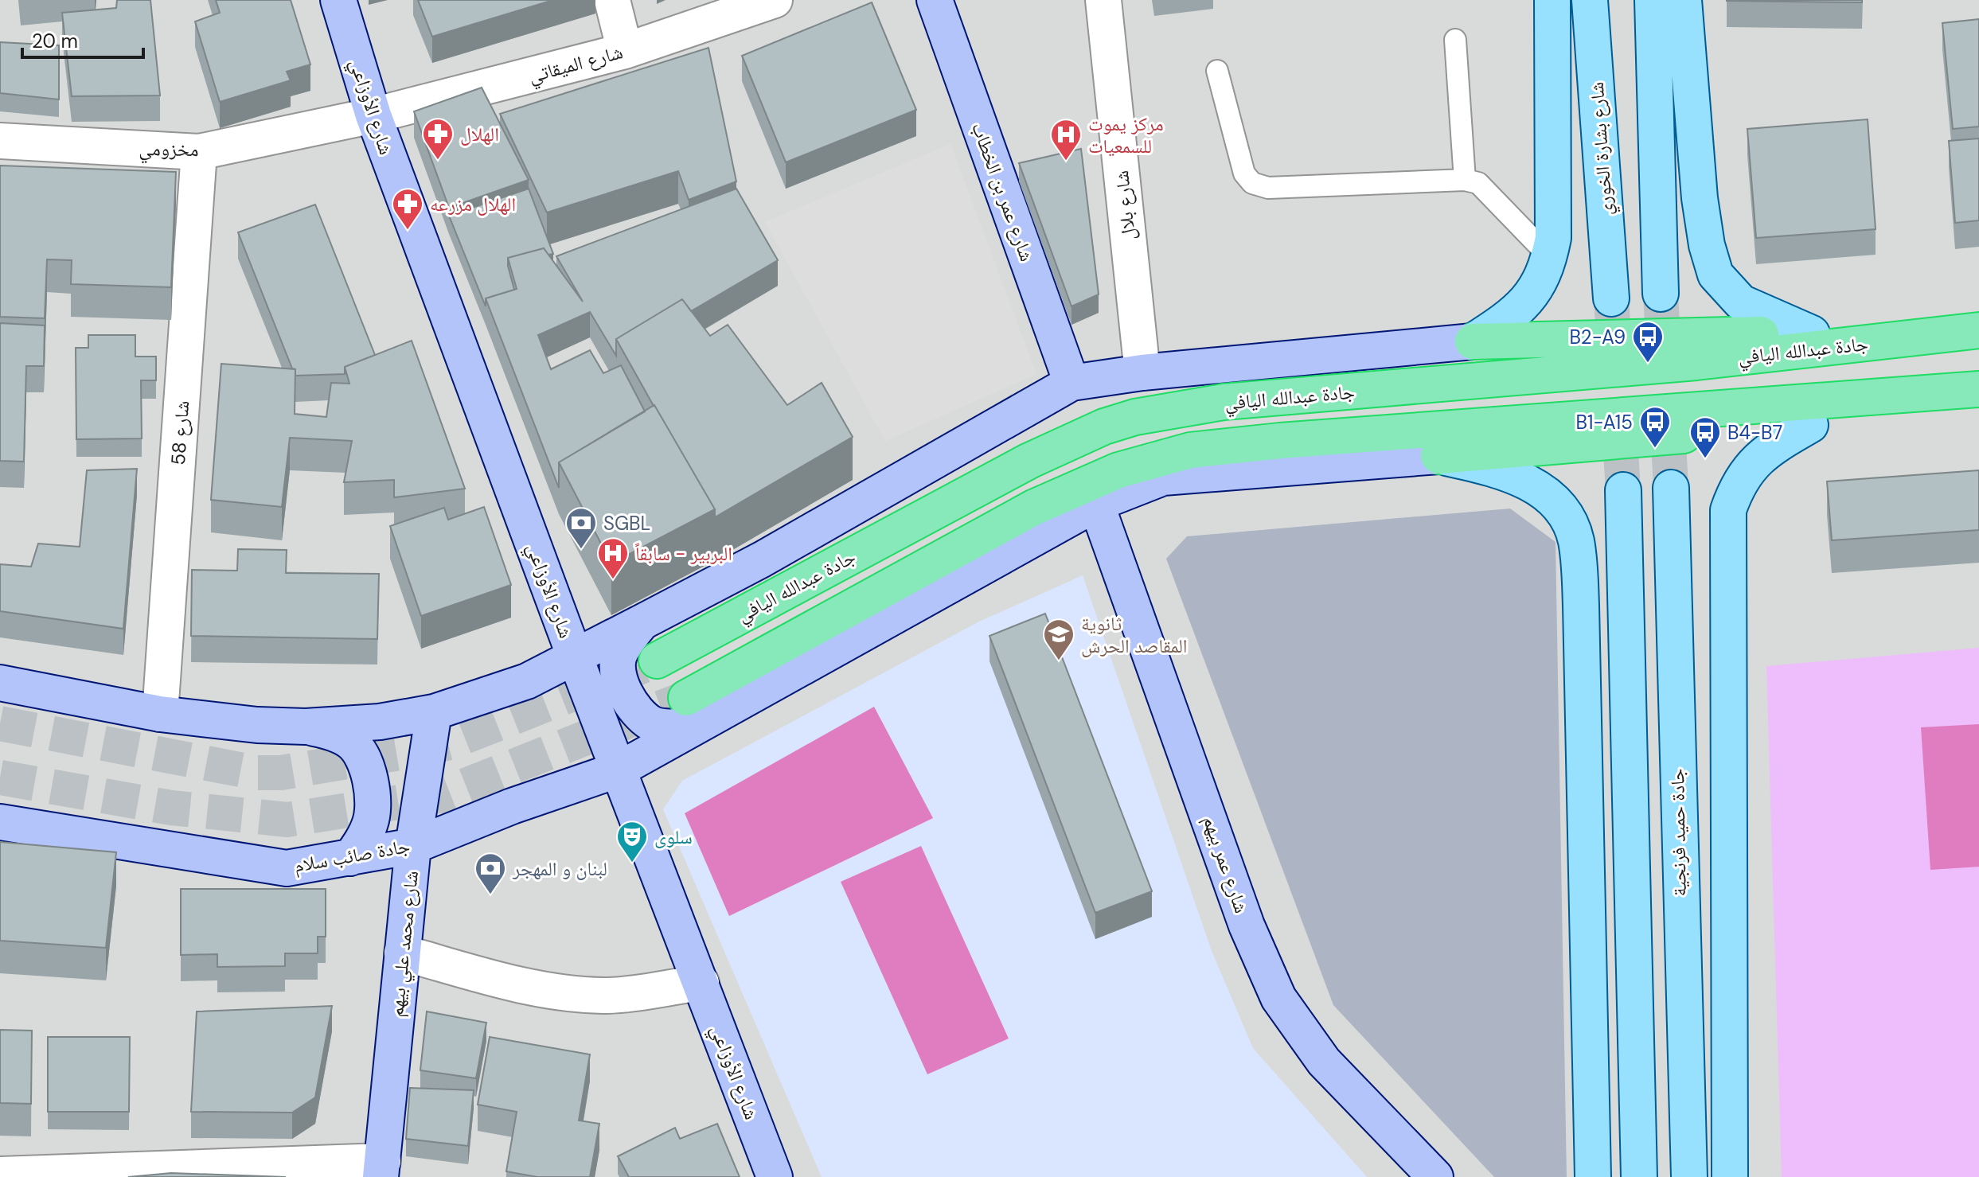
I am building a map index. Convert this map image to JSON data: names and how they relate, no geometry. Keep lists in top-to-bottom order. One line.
{"streets":{"highway":["جادة عبدالله اليافي"],"main road":["شارع بشارة الخوري","جادة حميد فرنجية"],"street":["شارع الميقاتي","شارع الأوزاعي","مخزومي","شارع عمر بن الخطاب","شارع بلال","شارع 58","جادة صائب سلام","شارع عمر بيهم","شارع محمد علي بيهم"]},"crossings":[["شارع الميقاتي","شارع الأوزاعي"],["شارع الميقاتي","مخزومي"],["شارع الأوزاعي","مخزومي"],["شارع الأوزاعي","جادة عبدالله اليافي"],["شارع الأوزاعي","جادة صائب سلام"],["مخزومي","شارع 58"],["شارع عمر بن الخطاب","جادة عبدالله اليافي"],["شارع بلال","جادة عبدالله اليافي"],["جادة صائب سلام","شارع محمد علي بيهم"]],"places":{"pharmacy":["الهلال","الهلال مزرعه"],"hospital":["مركز يموت للسمعيات","البربير - سابقاً"],"bus stop":["B2-A9","B1-A15","B4-B7"],"bank":["SGBL","لبنان و المهجر"],"school or university":["ثانوية المقاصد الحرش"],"theatre":["سلوى"]},"scale_bar":"20 m"}
